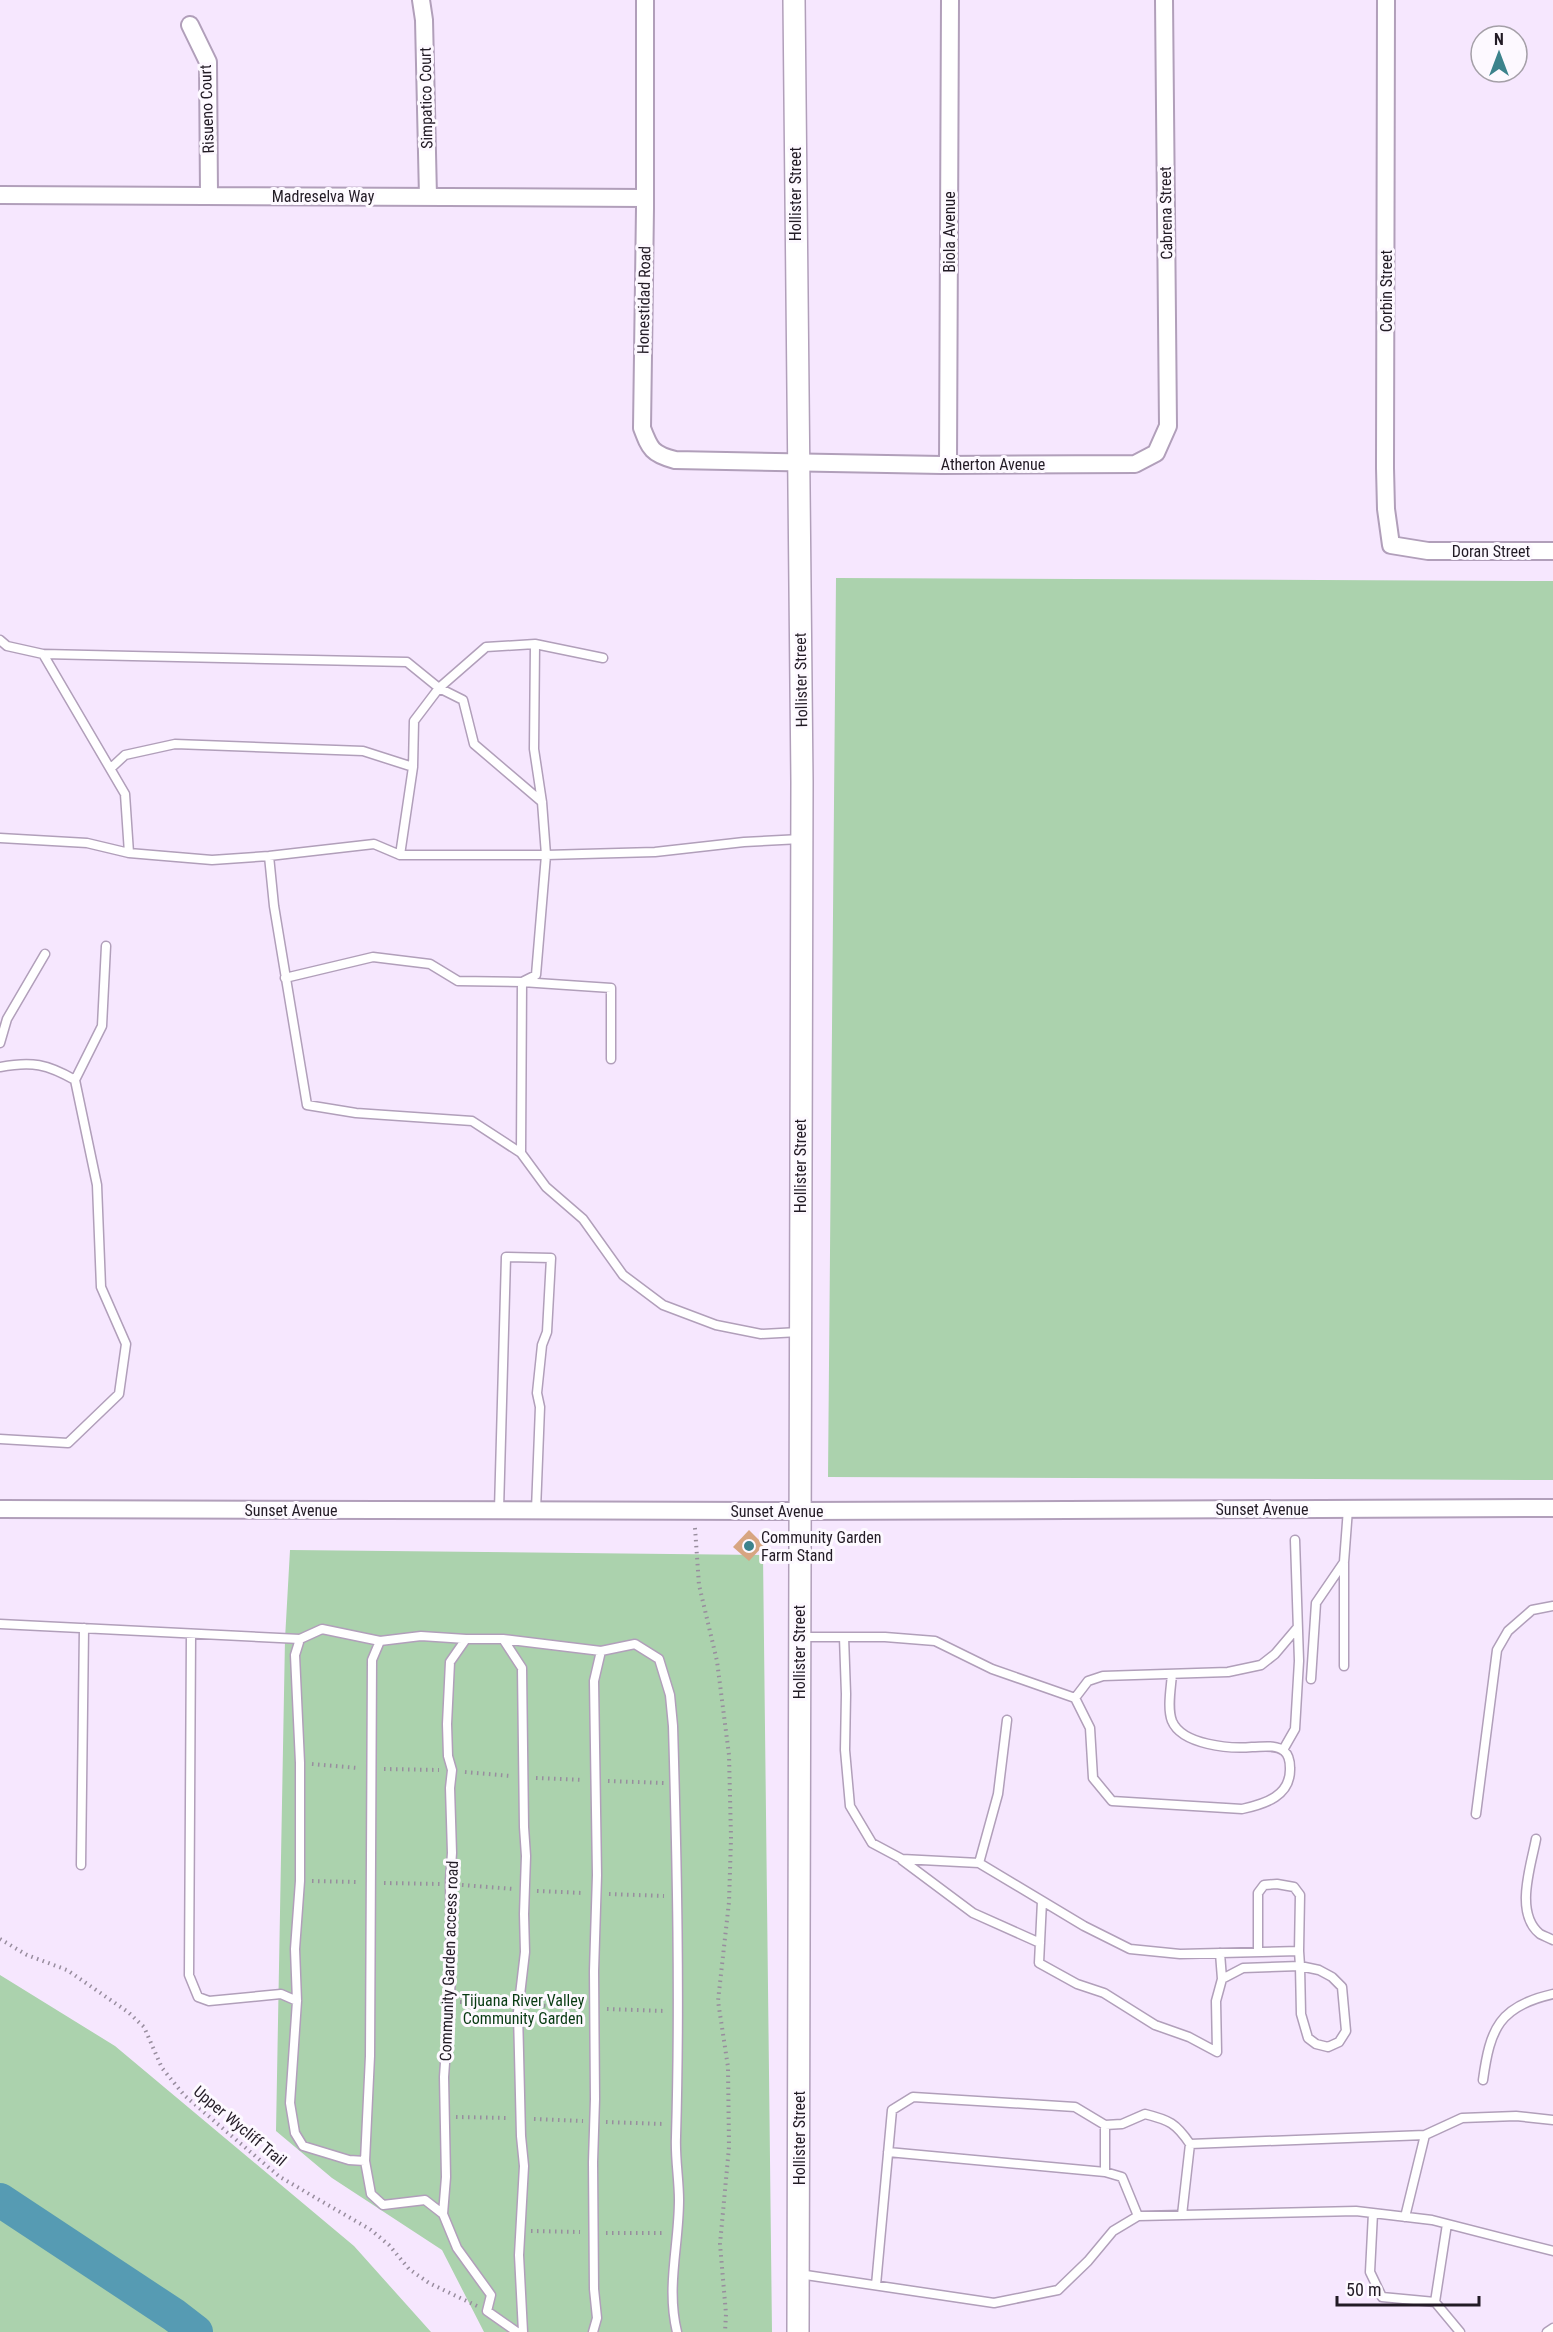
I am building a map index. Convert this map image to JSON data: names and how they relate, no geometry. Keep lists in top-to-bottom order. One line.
{"streets":{"street":["Simpatico Court","Risueno Court","Hollister Street","Madreselva Way","Cabrena Street","Biola Avenue","Corbin Street","Honestidad Road","Atherton Avenue","Doran Street","Sunset Avenue"],"lane":["Community Garden access road"],"path":["Upper Wycliff Trail"]},"crossings":[["Simpatico Court","Madreselva Way"],["Risueno Court","Madreselva Way"],["Hollister Street","Honestidad Road"],["Hollister Street","Atherton Avenue"],["Hollister Street","Sunset Avenue"],["Madreselva Way","Honestidad Road"],["Cabrena Street","Atherton Avenue"],["Biola Avenue","Atherton Avenue"],["Corbin Street","Doran Street"],["Honestidad Road","Atherton Avenue"],["Community Garden access road","Upper Wycliff Trail"]],"parks":["Tijuana River Valley Community Garden"],"places":["Community Garden Farm Stand"],"scale_bar":"50 m","north":"top"}
